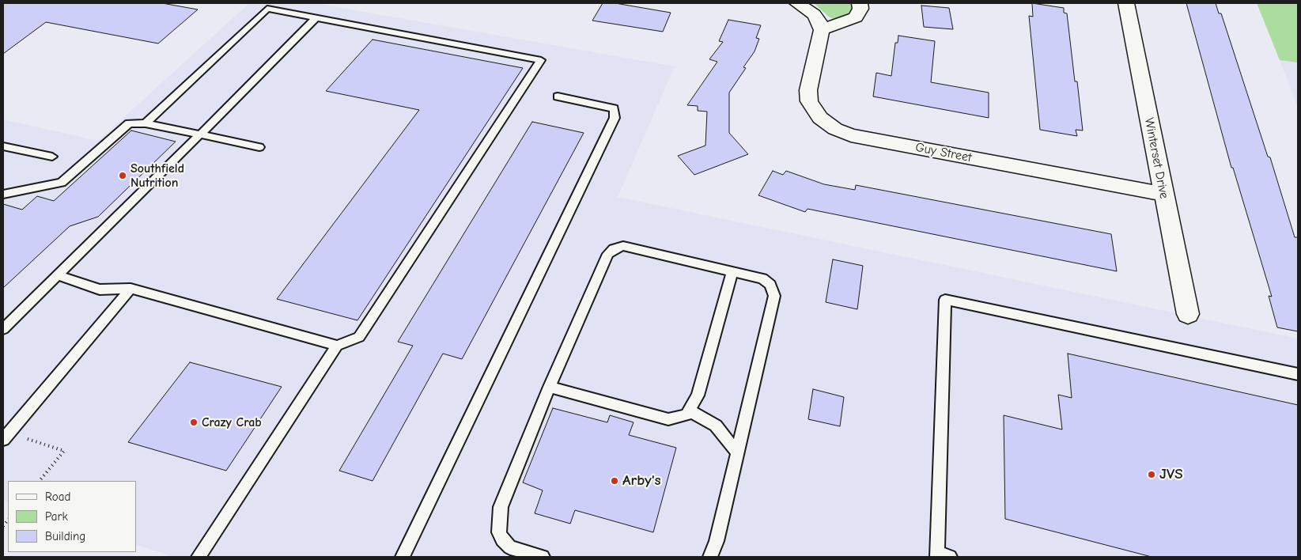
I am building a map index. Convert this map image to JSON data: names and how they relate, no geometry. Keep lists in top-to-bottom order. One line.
{"streets":{"street":["Guy Street","Winterset Drive"]},"crossings":[["Guy Street","Winterset Drive"]],"places":["Southfield Nutrition","Crazy Crab","JVS","Arby's"],"legend":["Road","Park","Building"]}
